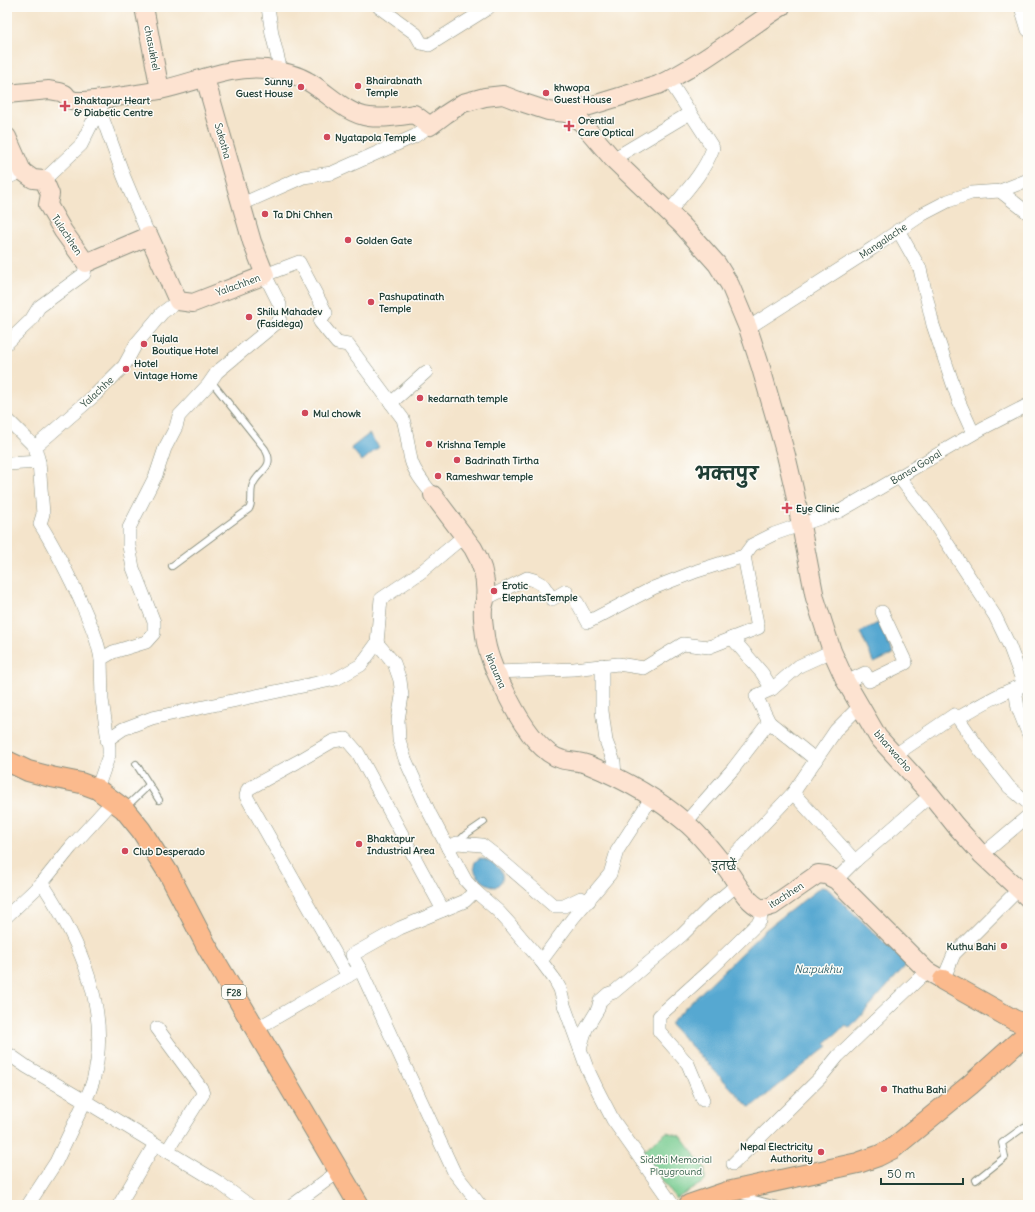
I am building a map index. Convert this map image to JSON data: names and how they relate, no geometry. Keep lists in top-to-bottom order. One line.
{"streets":{"main road":["chasukhel","Sakotha","Tulachhen","Yalachhen","khauma","bharwacho","itachhen","F28"],"street":["Mangalache","Yalachhe","Bansa Gopal"]},"crossings":[["Sakotha","Yalachhen"],["Mangalache","bharwacho"],["Yalachhen","Yalachhe"],["Bansa Gopal","bharwacho"],["khauma","itachhen"]],"districts":["भक्तपुर","इतछें"],"water":["Na:pukhu"],"parks":["Siddhi Memorial Playground"],"places":{"other":["Bhairabnath Temple","Sunny Guest House","khwopa Guest House","Nyatapola Temple","Ta Dhi Chhen","Golden Gate","Pashupatinath Temple","Shilu Mahadev (Fasidega)","Tujala Boutique Hotel","Hotel Vintage Home","kedarnath temple","Mul chowk","Krishna Temple","Badrinath Tirtha","Rameshwar temple","Erotic ElephantsTemple","Bhaktapur Industrial Area","Club Desperado","Kuthu Bahi","Thathu Bahi","Nepal Electricity Authority"],"health":["Bhaktapur Heart & Diabetic Centre","Orential Care Optical","Eye Clinic"]},"scale_bar":"50 m"}
